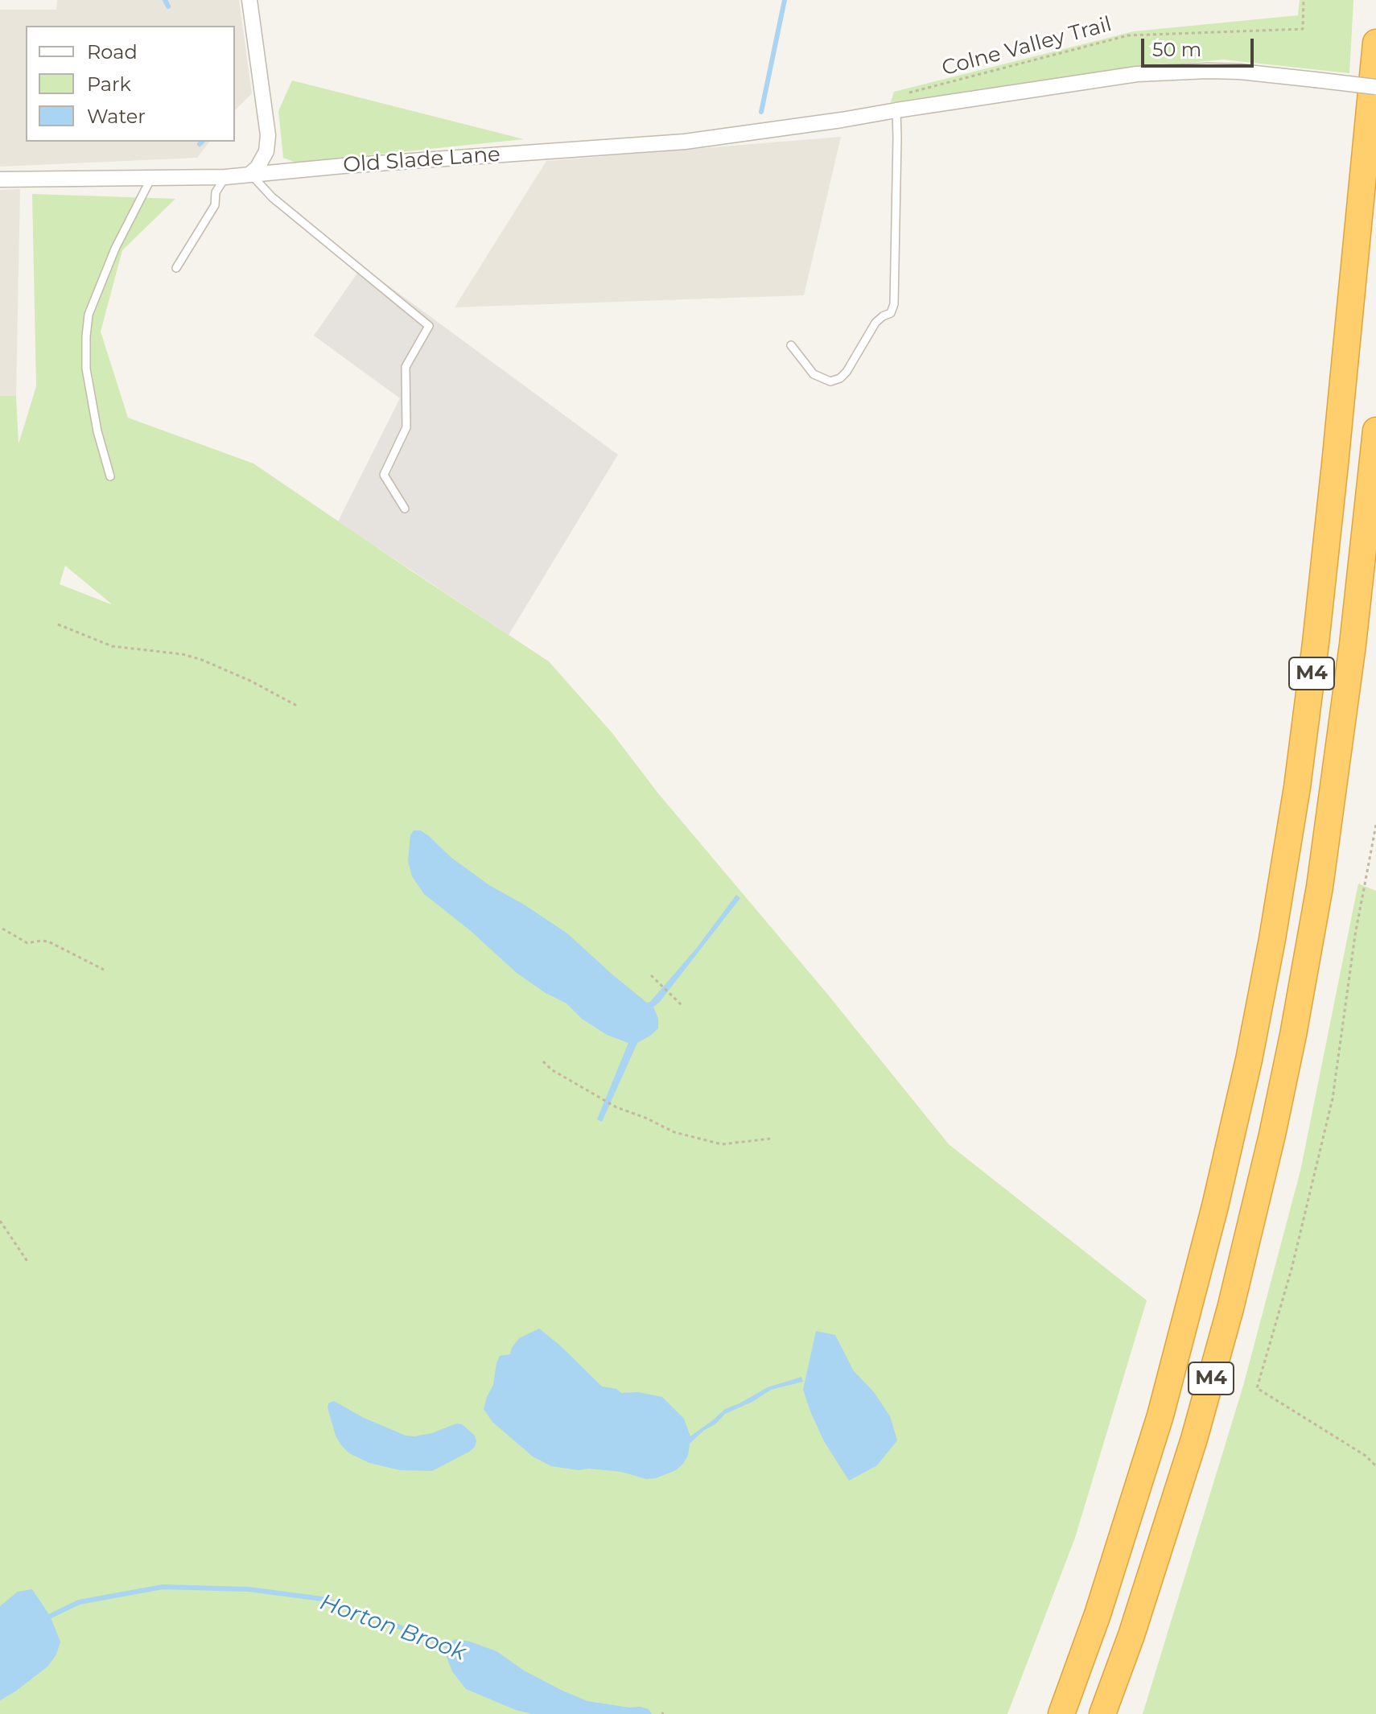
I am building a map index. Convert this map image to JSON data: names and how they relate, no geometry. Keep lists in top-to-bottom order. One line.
{"streets":{"highway":["M4"],"street":["Old Slade Lane"],"path":["Colne Valley Trail"]},"crossings":[["Colne Valley Trail","Old Slade Lane"]],"water":["Horton Brook"],"legend":["Road","Park","Water"],"scale_bar":"50 m"}
